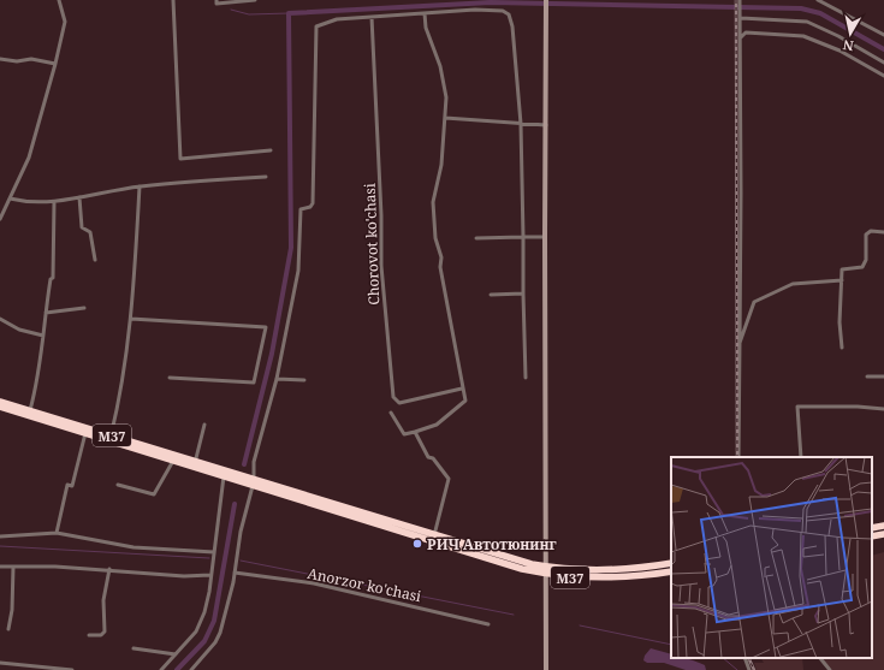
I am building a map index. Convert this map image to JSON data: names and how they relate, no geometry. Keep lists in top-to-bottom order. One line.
{"streets":{"highway":["M37"],"street":["Chorovot ko'chasi","Anorzor ko'chasi"]},"places":["РИЧ Автотюнинг"],"north":"bottom"}
